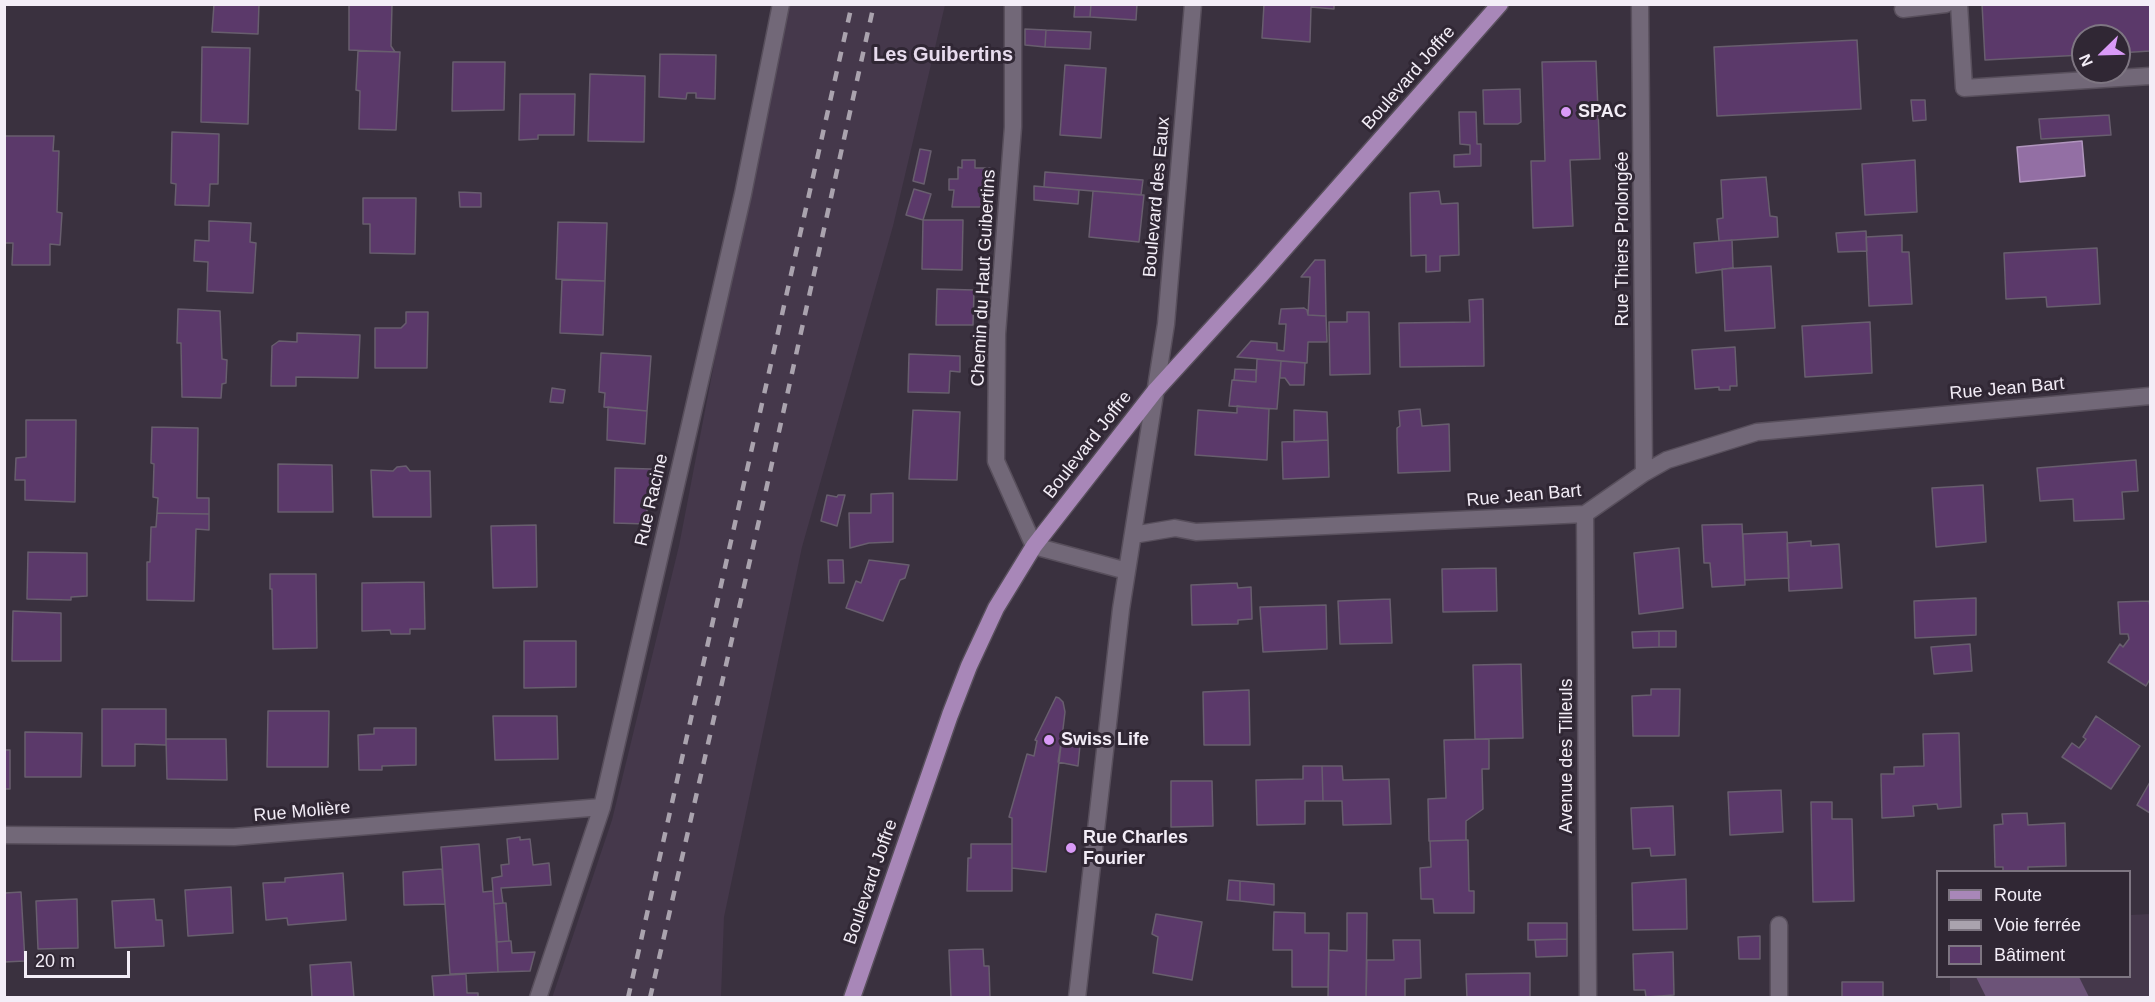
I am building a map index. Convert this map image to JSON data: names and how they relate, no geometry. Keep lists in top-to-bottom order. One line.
{"streets":{"main road":["Boulevard Joffre"],"street":["Boulevard des Eaux","Rue Thiers Prolongée","Chemin du Haut Guibertins","Rue Jean Bart","Rue Racine","Avenue des Tilleuls","Rue Molière"]},"crossings":[["Boulevard Joffre","Boulevard des Eaux"],["Boulevard Joffre","Chemin du Haut Guibertins"],["Rue Thiers Prolongée","Rue Jean Bart"],["Rue Jean Bart","Avenue des Tilleuls"],["Rue Racine","Rue Molière"]],"districts":["Les Guibertins"],"places":["SPAC","Swiss Life","Rue Charles Fourier"],"legend":["Route","Voie ferrée","Bâtiment"],"scale_bar":"20 m","north":"bottom left"}
